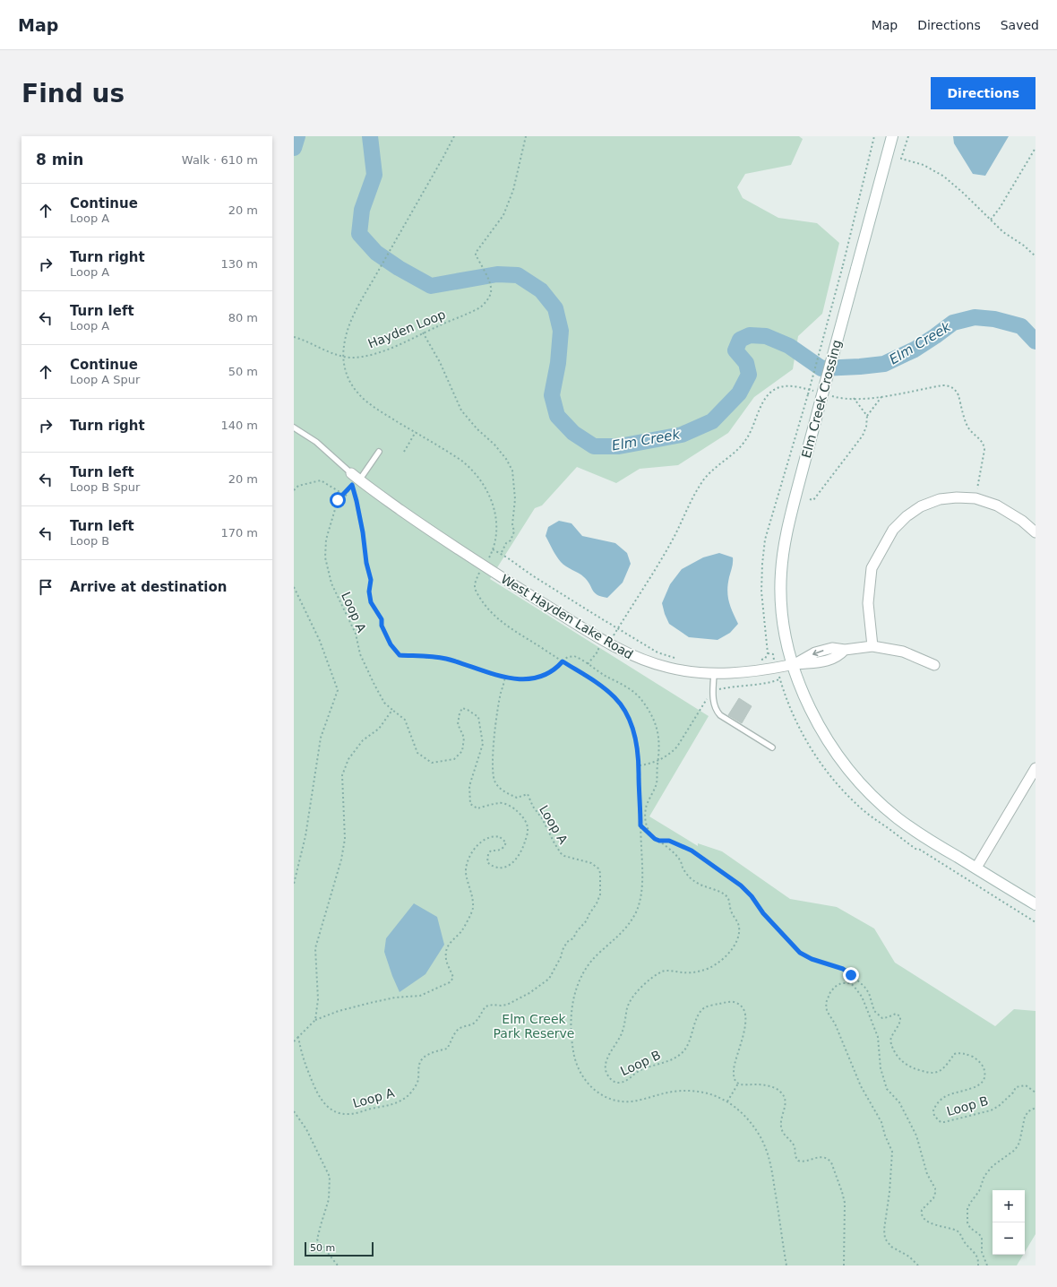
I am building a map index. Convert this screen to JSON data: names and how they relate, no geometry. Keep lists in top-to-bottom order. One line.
{"streets":{"main road":["Elm Creek Crossing"],"street":["West Hayden Lake Road"],"path":["Hayden Loop","Loop A","Loop B"]},"crossings":[["Elm Creek Crossing","West Hayden Lake Road"],["Loop A","West Hayden Lake Road"]],"water":["Elm Creek"],"parks":["Elm Creek Park Reserve"],"scale_bar":"50 m","page":{"header":"Map","nav":["Map","Directions","Saved"],"buttons":"Directions","title":"Find us","heading":["8 min","Walk · 610 m"],"list":[["Continue","Loop A","20 m"],["Turn right","Loop A","130 m"],["Turn left","Loop A","80 m"],["Continue","Loop A Spur","50 m"],["Turn right","140 m"],["Turn left","Loop B Spur","20 m"],["Turn left","Loop B","170 m"],"Arrive at destination"],"map_buttons":["+","−"],"scale":"50 m"}}
